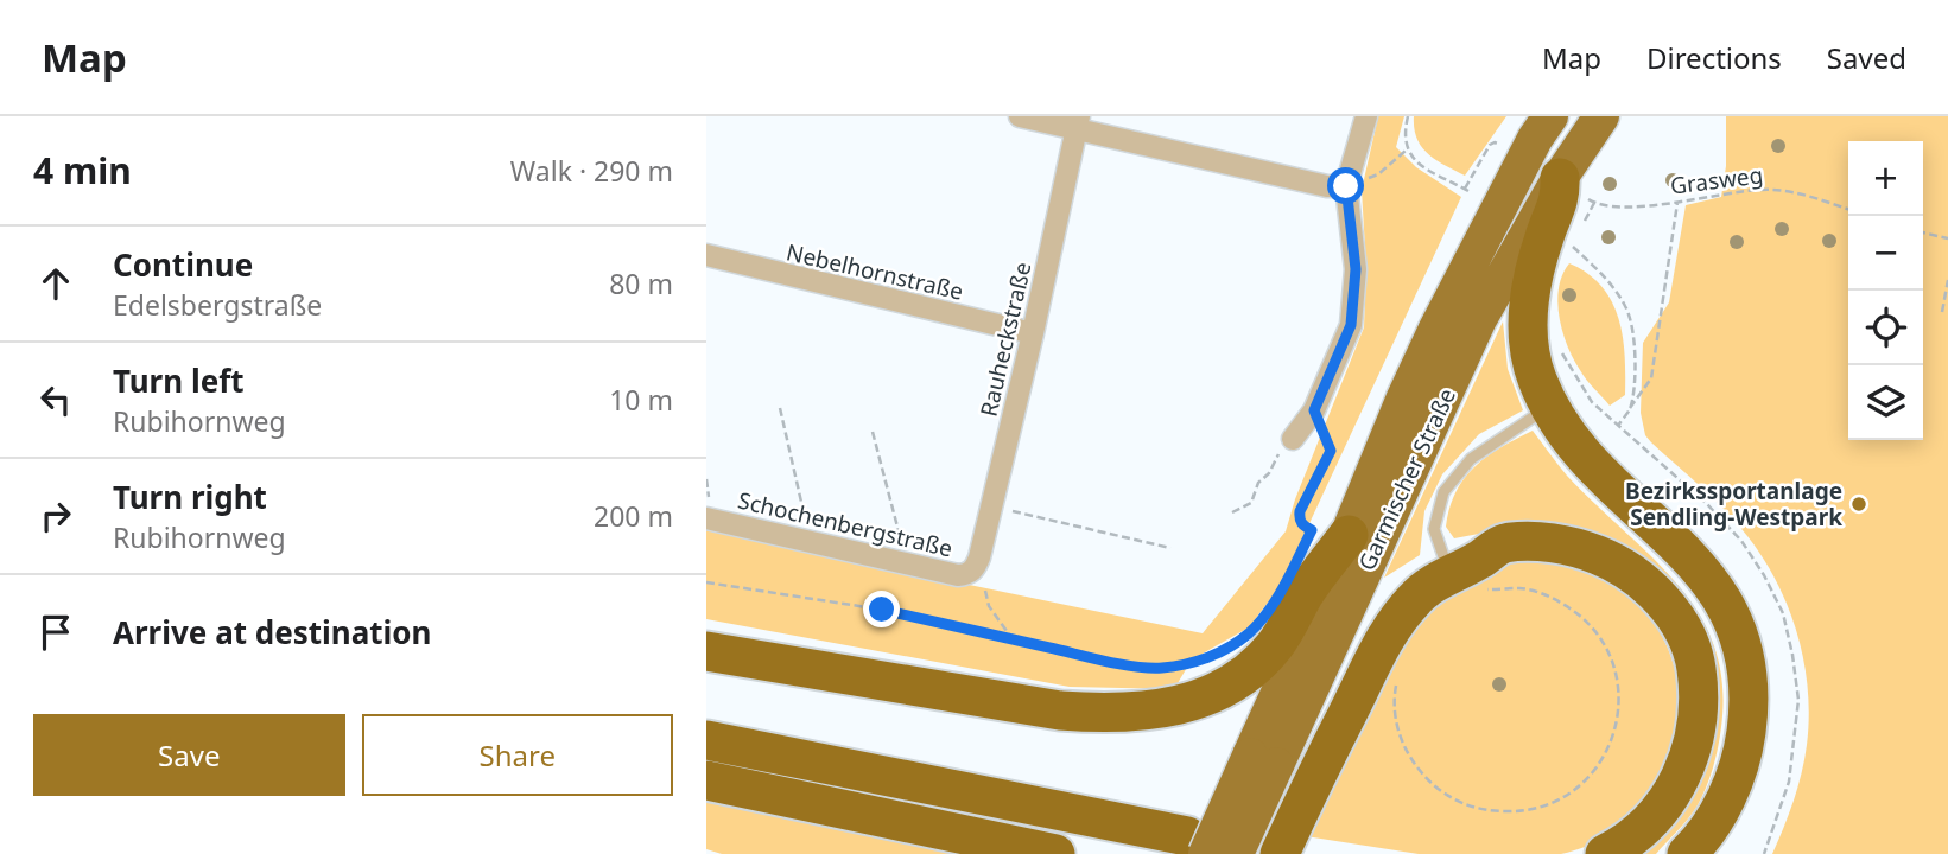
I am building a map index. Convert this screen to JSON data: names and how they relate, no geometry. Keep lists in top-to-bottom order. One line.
{"streets":{"highway":["Garmischer Straße"],"street":["Nebelhornstraße","Rauheckstraße","Schochenbergstraße"],"path":["Grasweg"]},"crossings":[["Grasweg","Garmischer Straße"],["Nebelhornstraße","Rauheckstraße"],["Rauheckstraße","Schochenbergstraße"]],"places":["Bezirkssportanlage Sendling-Westpark"],"page":{"header":"Map","nav":["Map","Directions","Saved"],"heading":["4 min","Walk · 290 m"],"map_buttons":["+","−"],"list":[["Continue","Edelsbergstraße","80 m"],["Turn left","Rubihornweg","10 m"],["Turn right","Rubihornweg","200 m"],"Arrive at destination"],"buttons":["Save","Share"]}}
